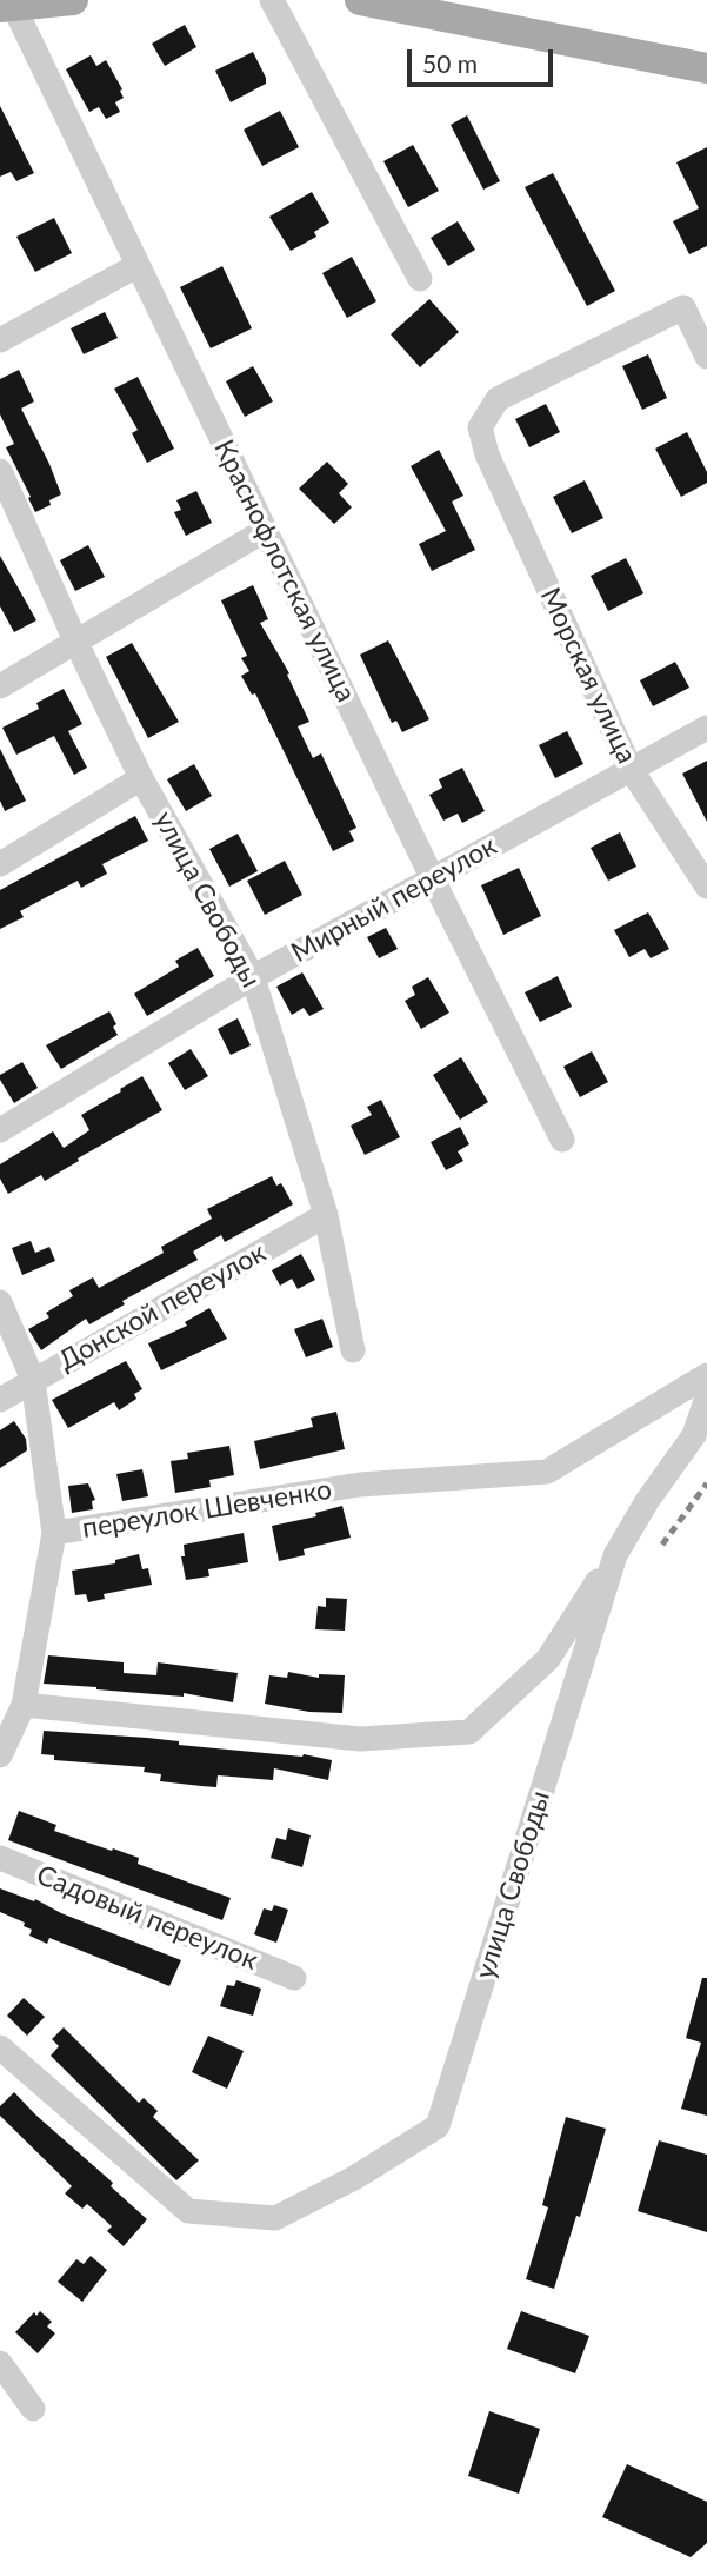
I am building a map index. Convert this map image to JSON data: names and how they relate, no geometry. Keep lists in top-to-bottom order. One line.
{"streets":{"street":["Краснофлотская улица","Морская улица","улица Свободы","Мирный переулок","Донской переулок","переулок Шевченко","Садовый переулок"]},"crossings":[["Краснофлотская улица","Мирный переулок"],["Морская улица","Мирный переулок"],["улица Свободы","Мирный переулок"],["улица Свободы","Донской переулок"]],"scale_bar":"50 m"}
